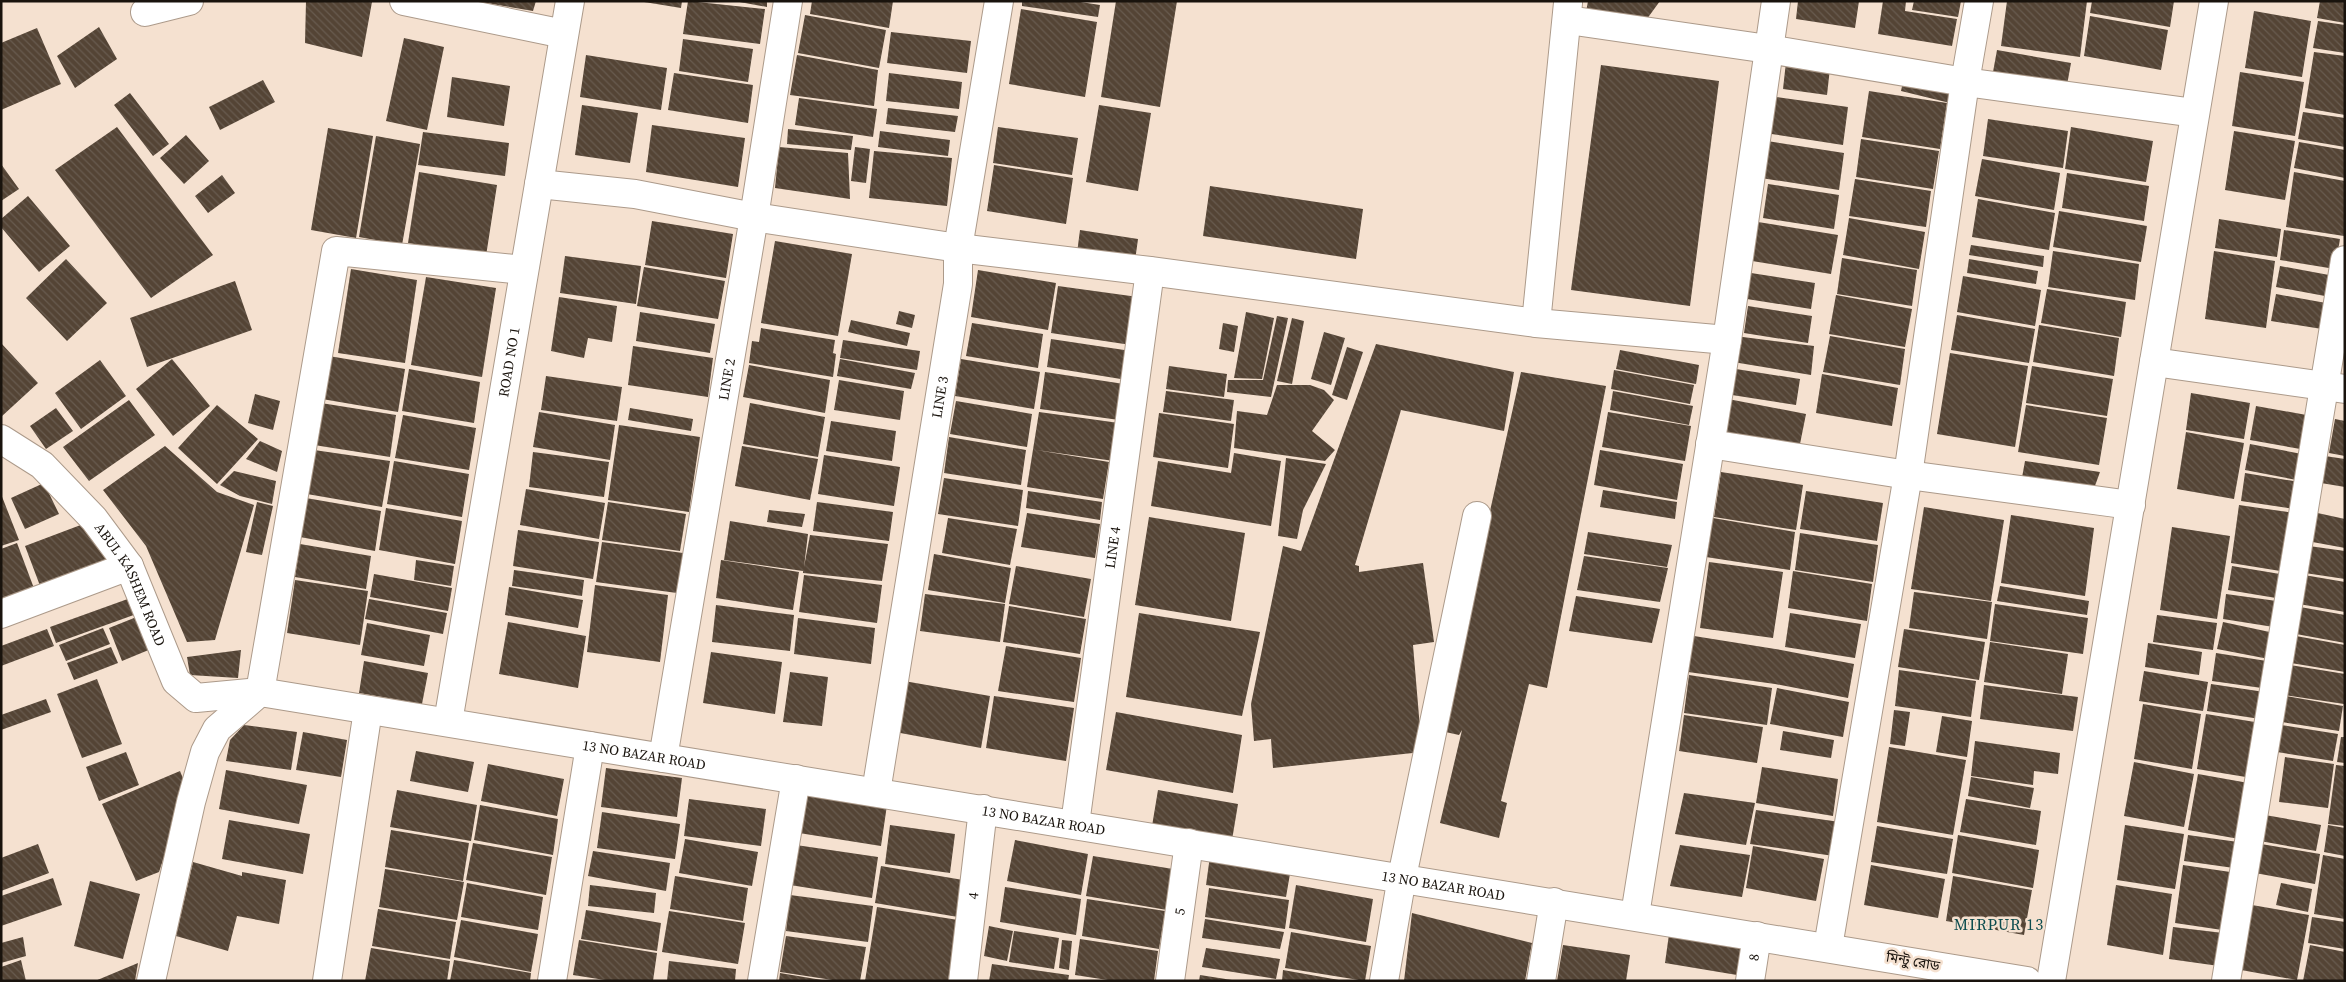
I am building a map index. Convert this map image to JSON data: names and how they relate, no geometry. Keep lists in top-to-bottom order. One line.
{"streets":{"street":["ROAD NO 1","LINE 2","LINE 3","LINE 4","ABUL KASHEM ROAD","13 NO BAZAR ROAD","4","5","8","মিন্টু রোড"]},"crossings":[["ROAD NO 1","13 NO BAZAR ROAD"],["LINE 2","13 NO BAZAR ROAD"],["LINE 3","13 NO BAZAR ROAD"],["LINE 4","13 NO BAZAR ROAD"],["ABUL KASHEM ROAD","13 NO BAZAR ROAD"],["13 NO BAZAR ROAD","4"],["13 NO BAZAR ROAD","5"],["13 NO BAZAR ROAD","8"],["13 NO BAZAR ROAD","মিন্টু রোড"]],"districts":["MIRPUR 13"]}
